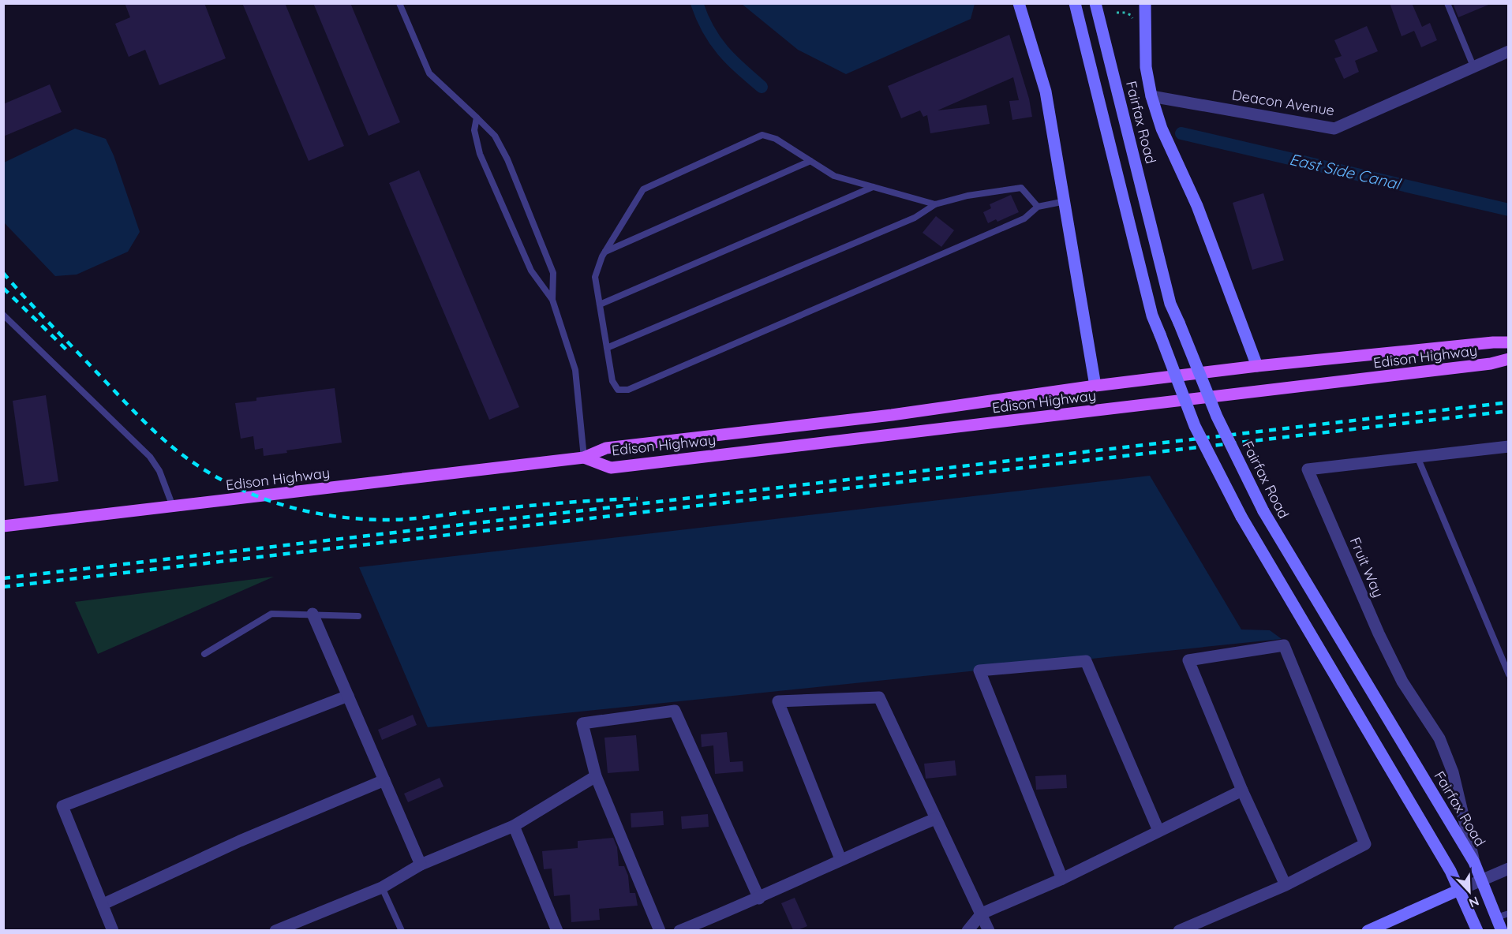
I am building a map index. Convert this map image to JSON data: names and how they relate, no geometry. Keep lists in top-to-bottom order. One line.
{"streets":{"main road":["Fairfax Road","Edison Highway"],"street":["Deacon Avenue","Fruit Way"]},"crossings":[["Fairfax Road","Fruit Way"]],"water":["East Side Canal"],"north":"bottom right"}
